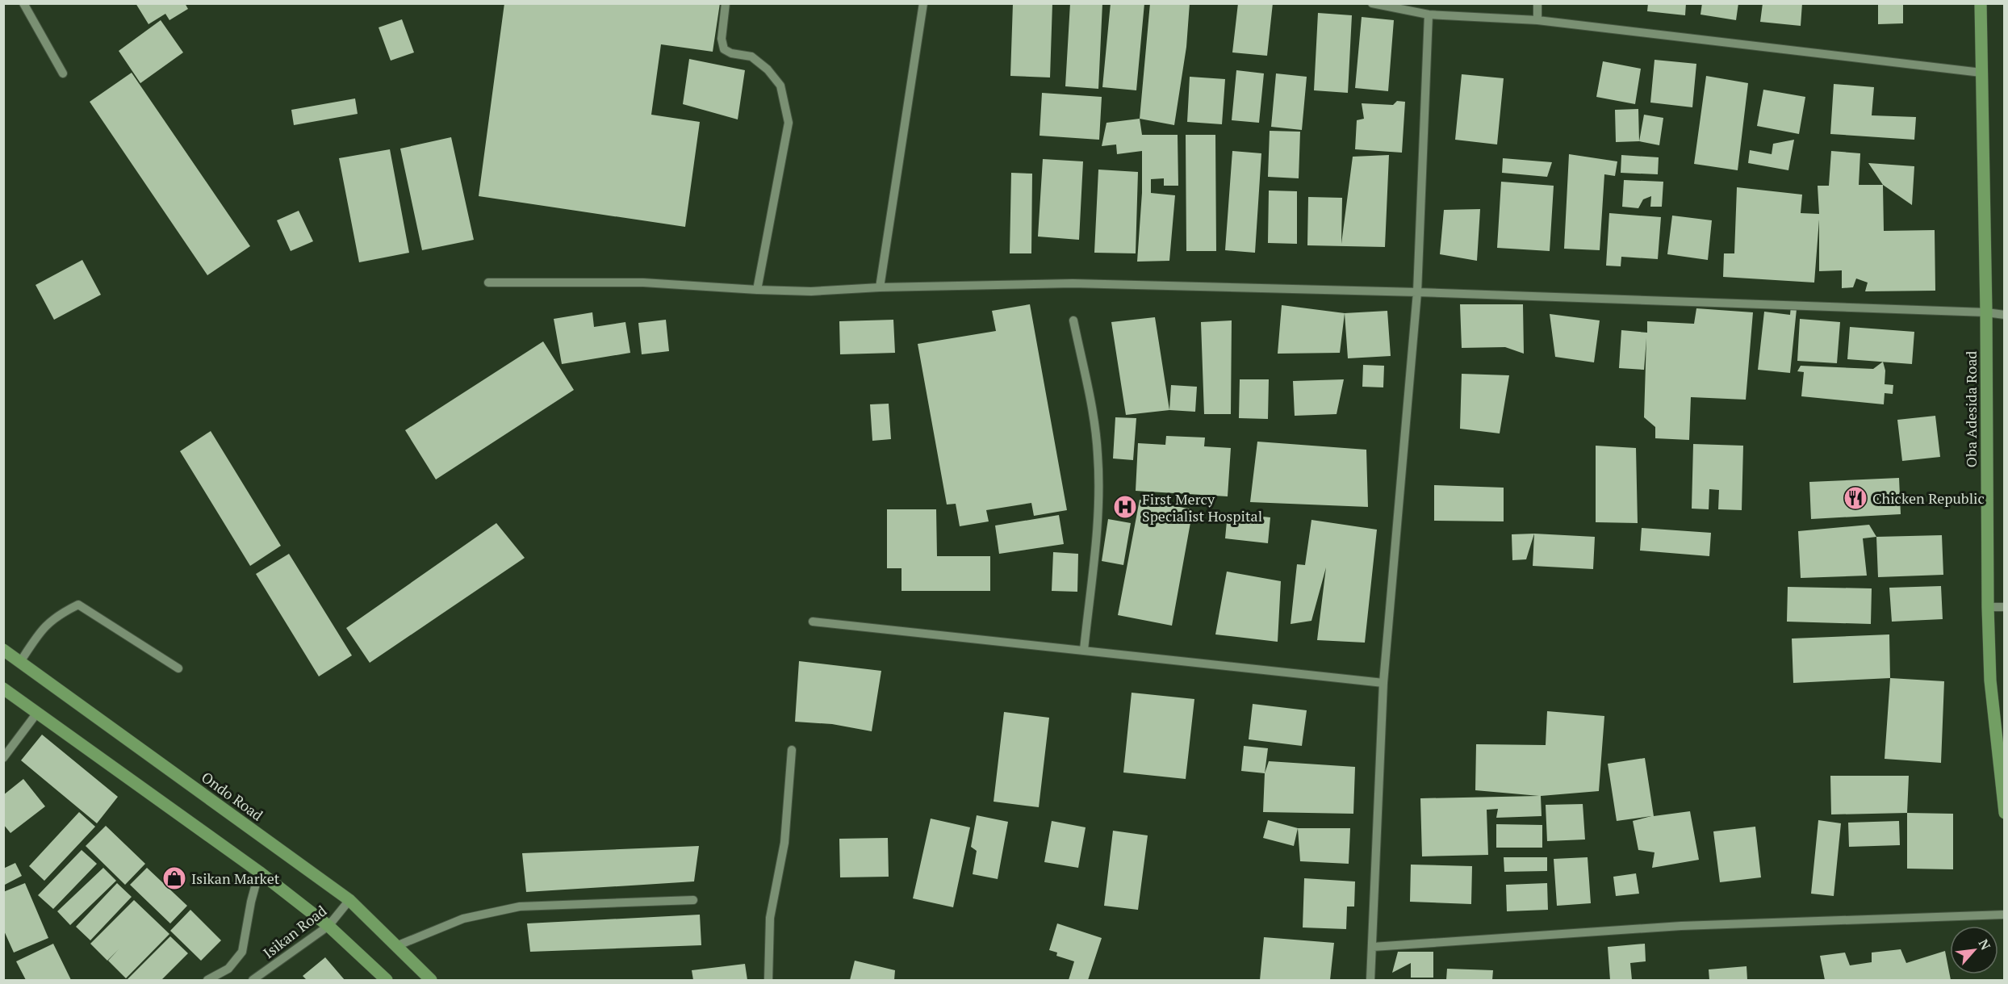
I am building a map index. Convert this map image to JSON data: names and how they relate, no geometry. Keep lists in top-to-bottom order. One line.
{"streets":{"main road":["Oba Adesida Road","Ondo Road"],"street":["Isikan Road"]},"crossings":[["Ondo Road","Isikan Road"]],"places":{"restaurant":["Chicken Republic"],"hospital":["First Mercy Specialist Hospital"],"shop":["Isikan Market"]},"north":"top right"}
